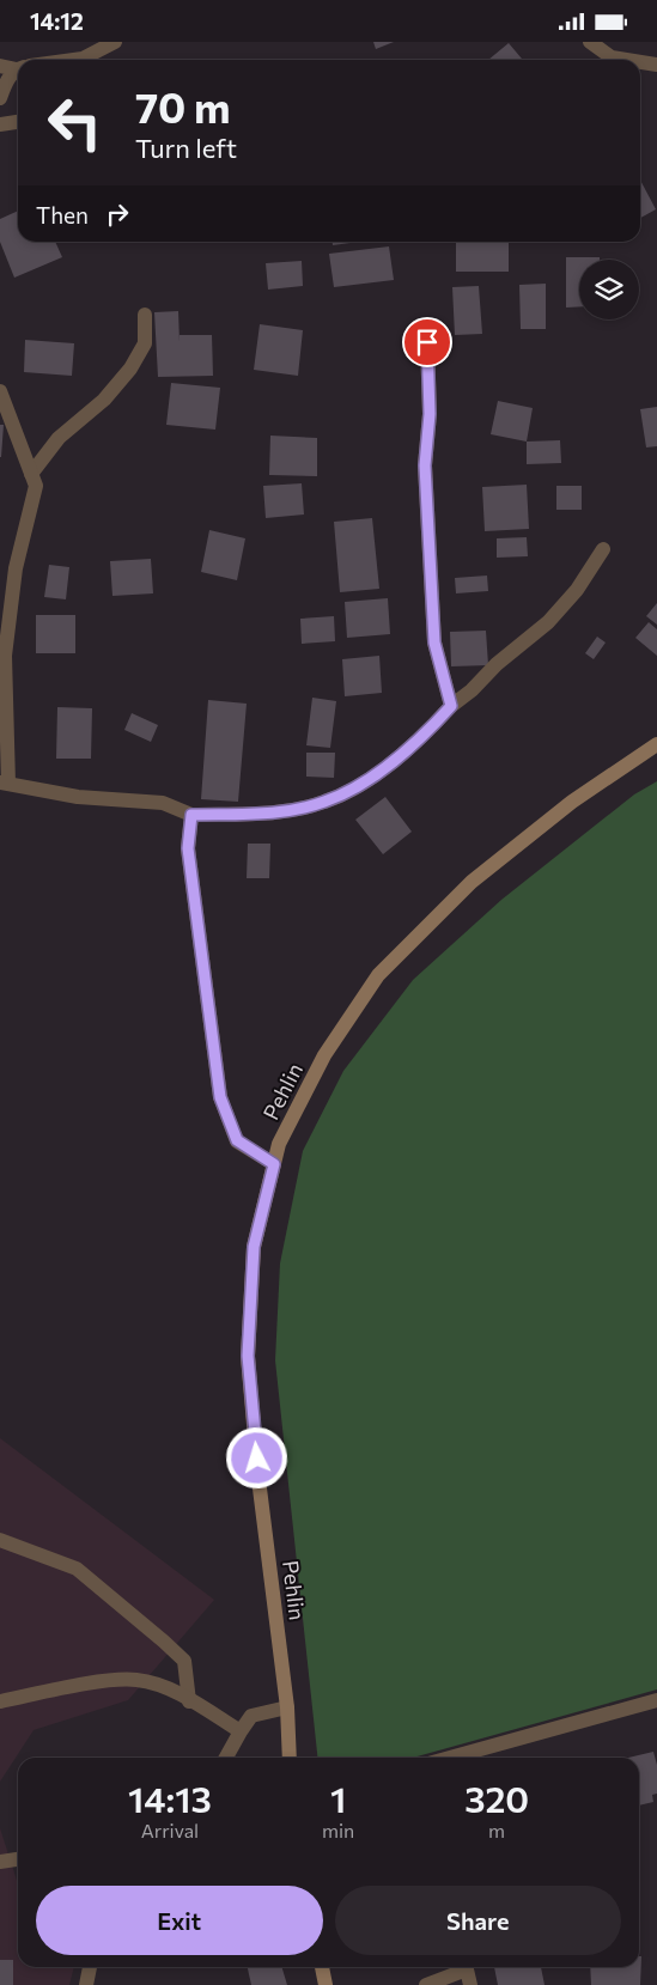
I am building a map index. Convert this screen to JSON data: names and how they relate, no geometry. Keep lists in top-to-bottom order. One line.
{"streets":{"main road":["Pehlin"]},"page":{"status":"14:12","turn":["70 m","Turn left"],"then":"Then","eta":["14:13","Arrival","1","min","320","m"],"buttons":["Exit","Share"]}}
